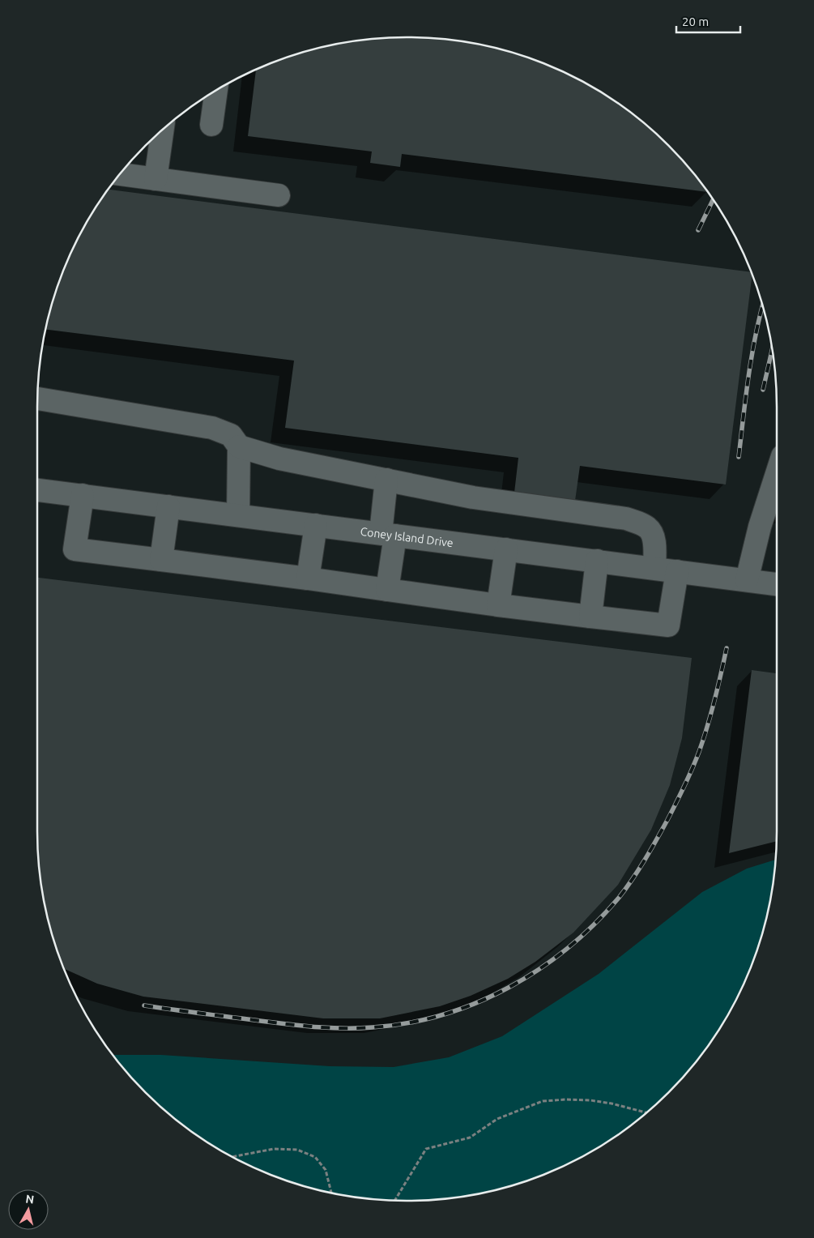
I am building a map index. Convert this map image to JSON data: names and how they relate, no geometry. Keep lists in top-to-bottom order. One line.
{"streets":{"street":["Coney Island Drive"]},"scale_bar":"20 m","north":"top"}
